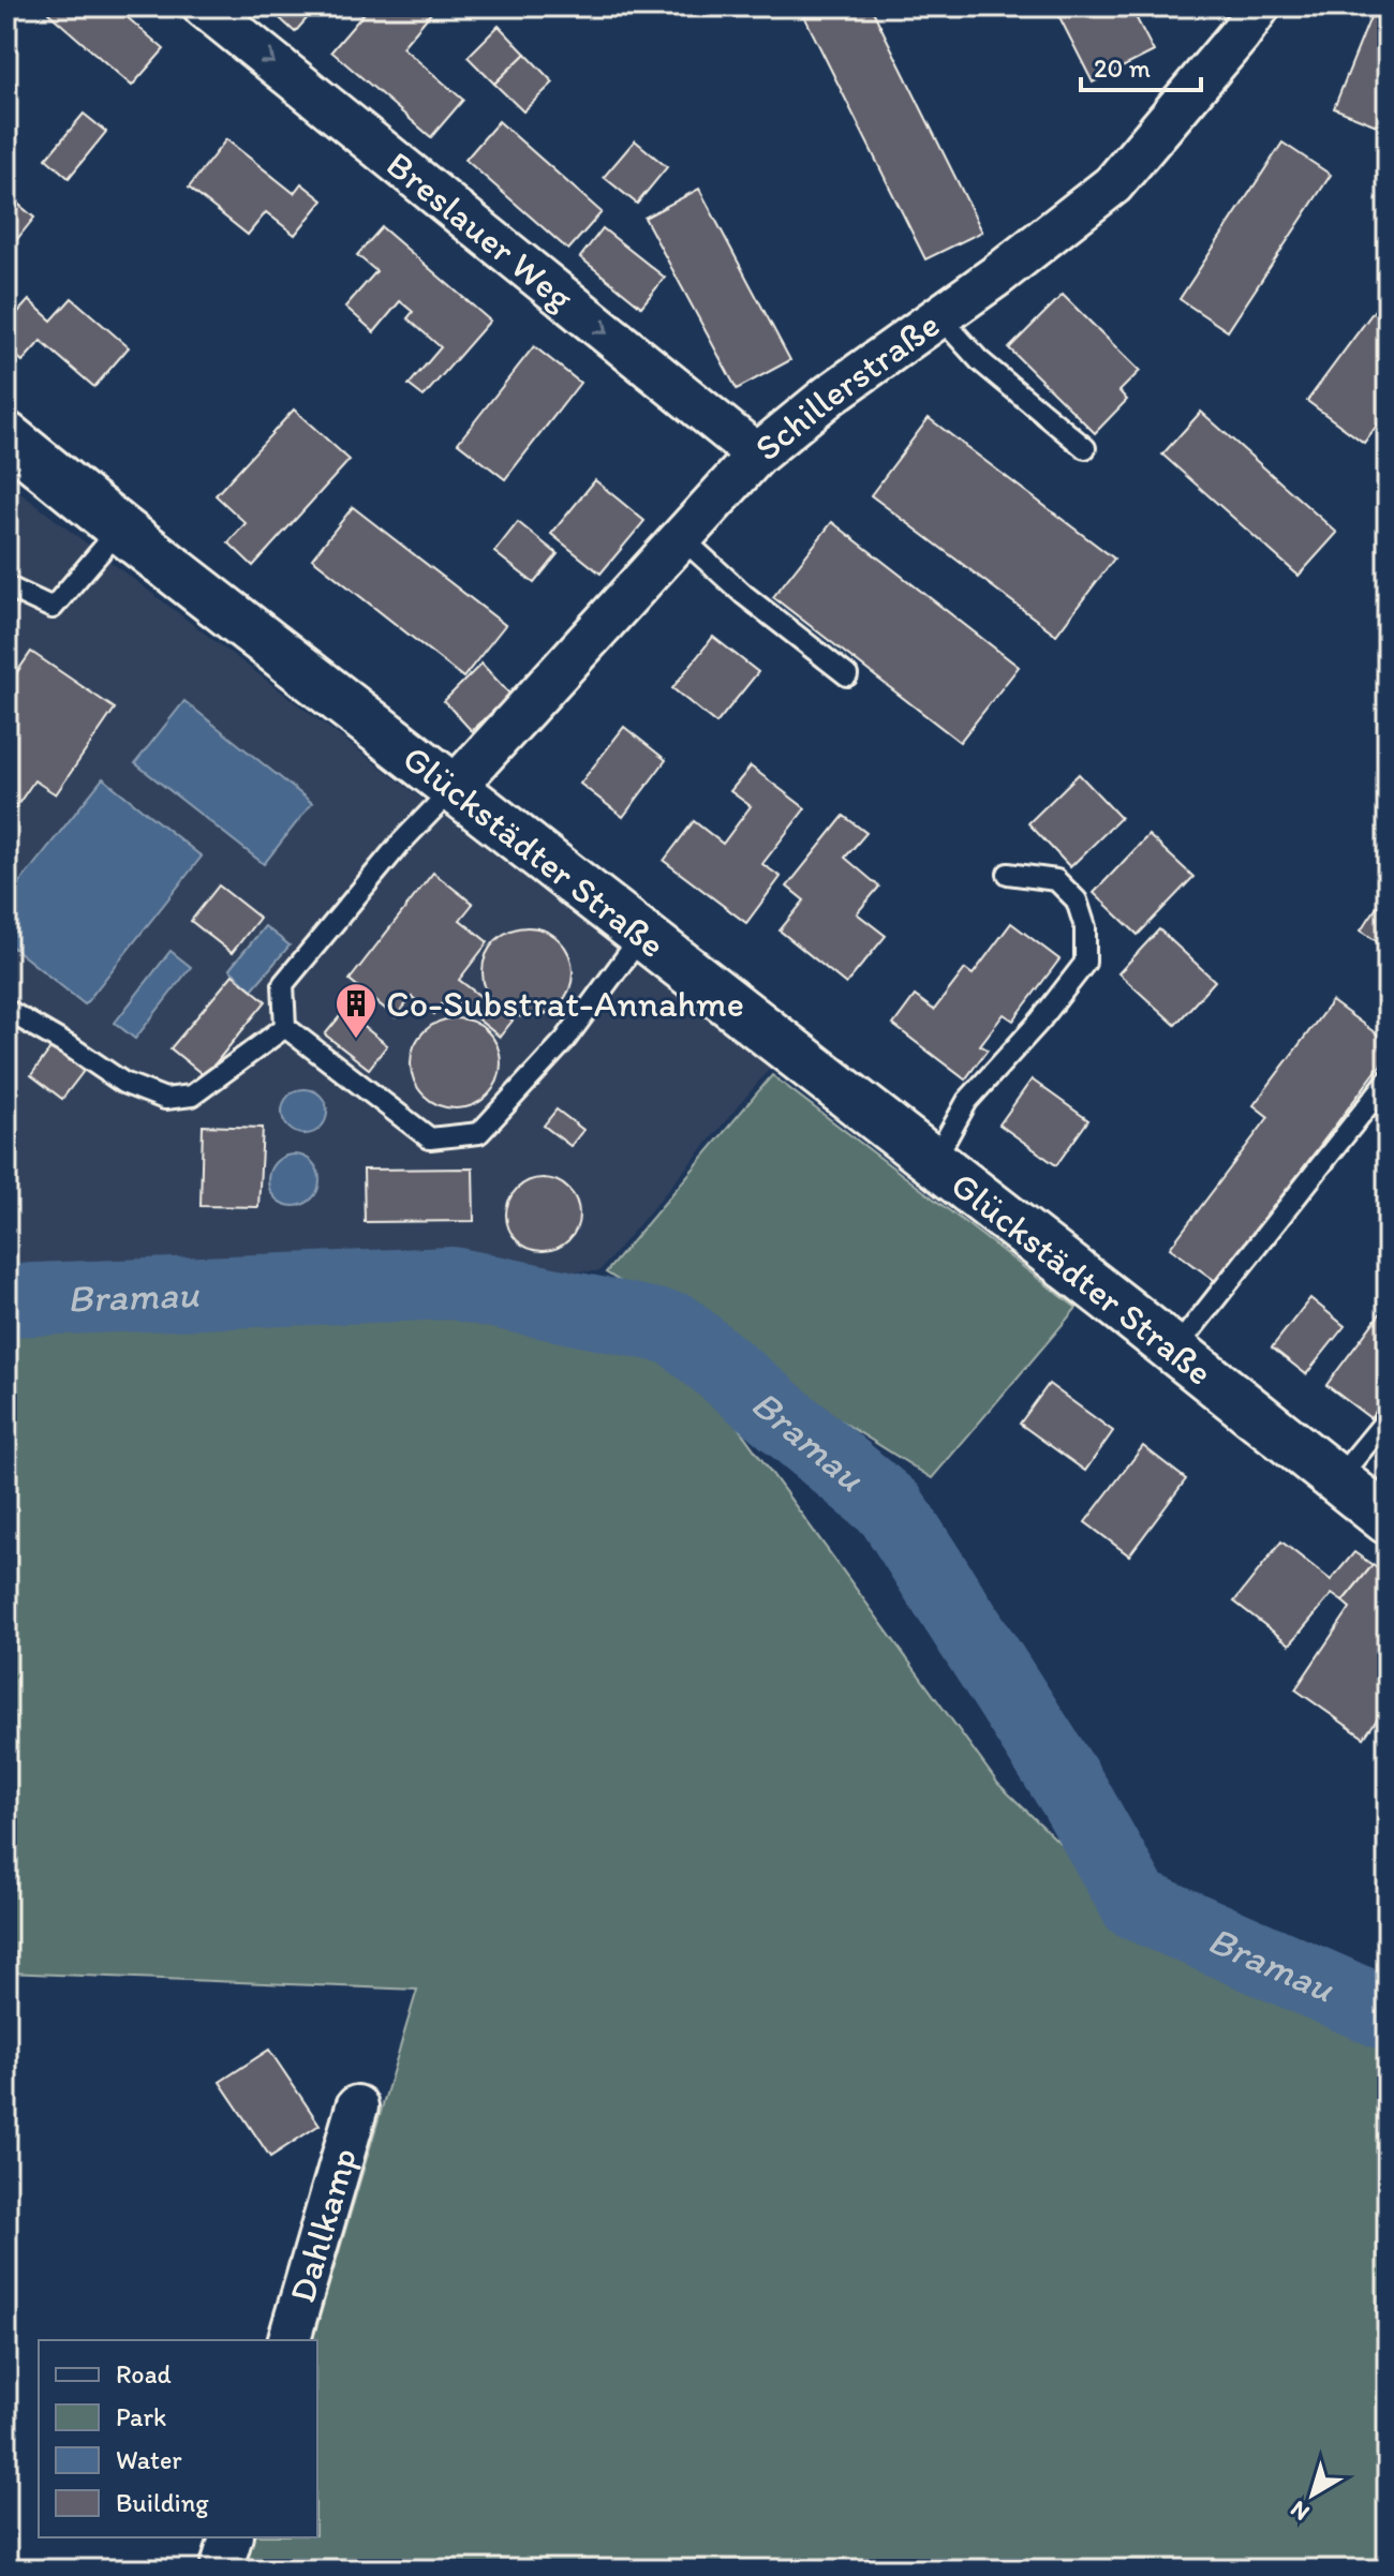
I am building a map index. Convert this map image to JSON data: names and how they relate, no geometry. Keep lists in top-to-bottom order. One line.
{"streets":{"street":["Breslauer Weg","Schillerstraße","Glückstädter Straße","Dahlkamp"]},"crossings":[["Breslauer Weg","Schillerstraße"],["Schillerstraße","Glückstädter Straße"]],"one_way":["Breslauer Weg"],"water":["Bramau"],"places":{"building":["Co-Substrat-Annahme"]},"legend":["Road","Park","Water","Building"],"scale_bar":"20 m","north":"bottom left"}
